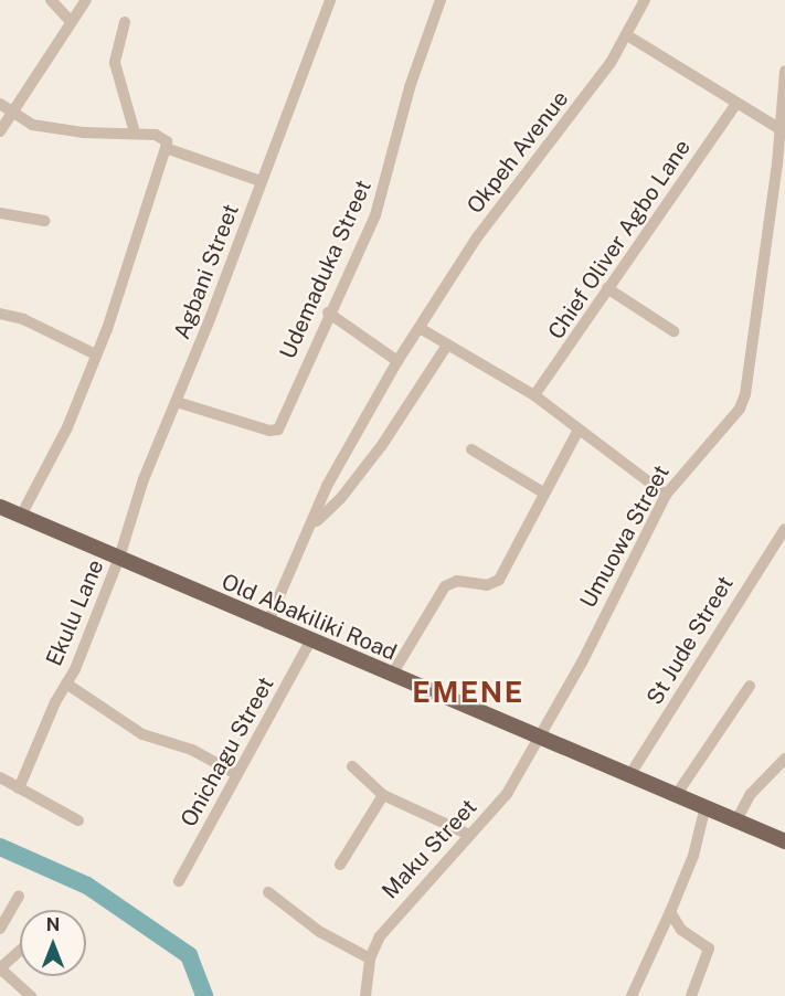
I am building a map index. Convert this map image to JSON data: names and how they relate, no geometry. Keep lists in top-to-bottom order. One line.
{"streets":{"main road":["Old Abakiliki Road"],"street":["Okpeh Avenue","Chief Oliver Agbo Lane","Udemaduka Street","Agbani Street","Umuowa Street","Ekulu Lane","St Jude Street","Onichagu Street","Maku Street"]},"crossings":[["Udemaduka Street","Agbani Street"],["Agbani Street","Ekulu Lane"],["Agbani Street","Old Abakiliki Road"],["Umuowa Street","Old Abakiliki Road"],["Umuowa Street","Maku Street"],["Ekulu Lane","Old Abakiliki Road"],["Ekulu Lane","Onichagu Street"],["Old Abakiliki Road","St Jude Street"],["Old Abakiliki Road","Onichagu Street"],["Old Abakiliki Road","Maku Street"]],"districts":["EMENE"],"north":"top"}
